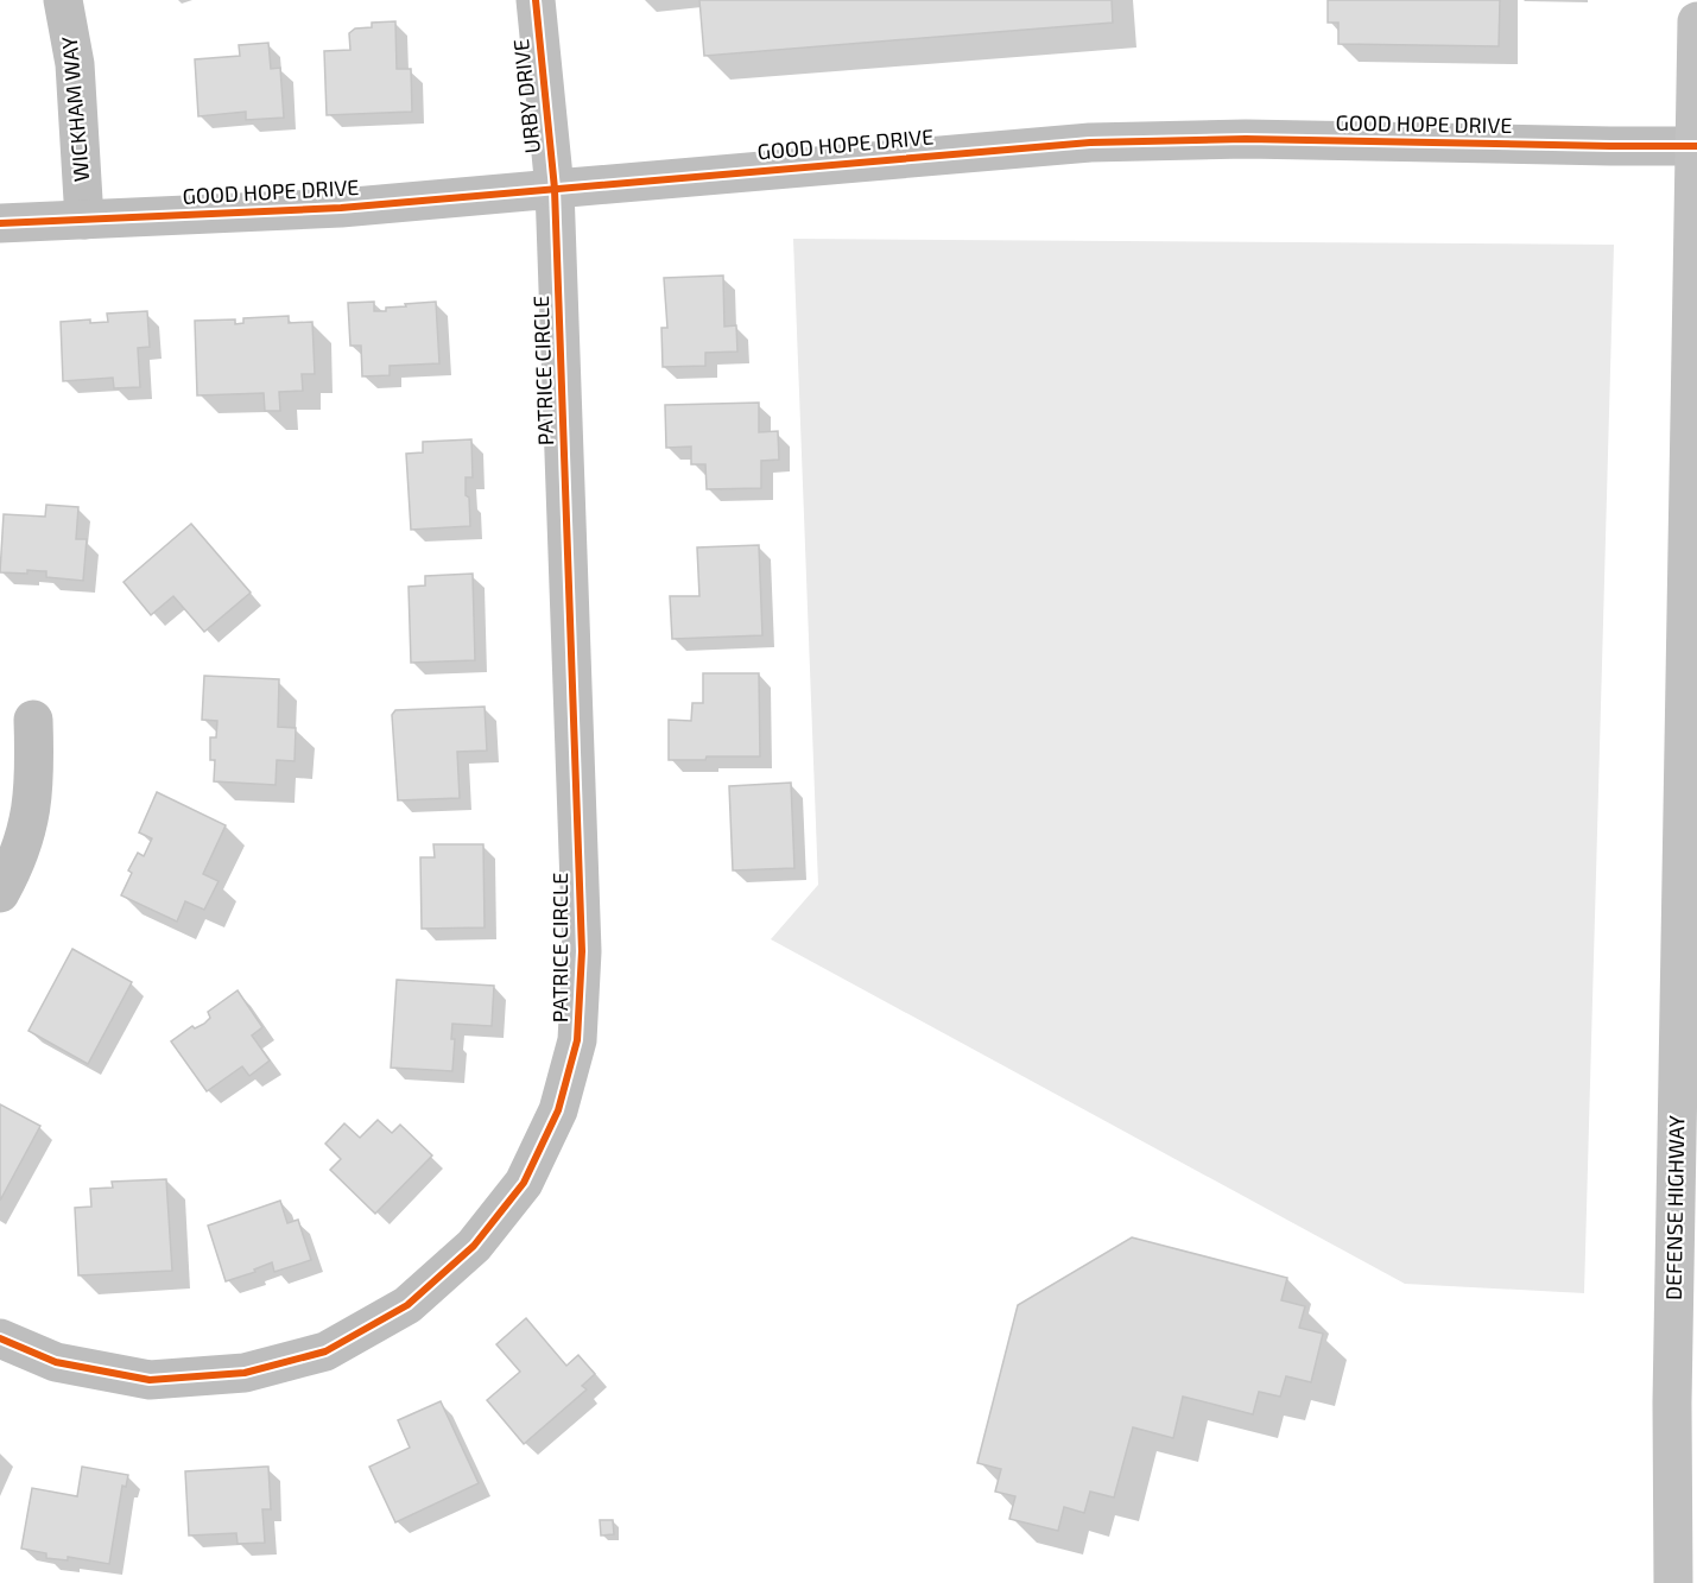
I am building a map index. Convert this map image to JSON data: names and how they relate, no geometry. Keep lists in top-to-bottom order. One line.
{"streets":{"main road":["DEFENSE HIGHWAY"],"street":["URBY DRIVE","WICKHAM WAY","GOOD HOPE DRIVE","PATRICE CIRCLE"]},"crossings":[["URBY DRIVE","GOOD HOPE DRIVE"],["URBY DRIVE","PATRICE CIRCLE"],["WICKHAM WAY","GOOD HOPE DRIVE"],["GOOD HOPE DRIVE","PATRICE CIRCLE"],["GOOD HOPE DRIVE","DEFENSE HIGHWAY"]]}
